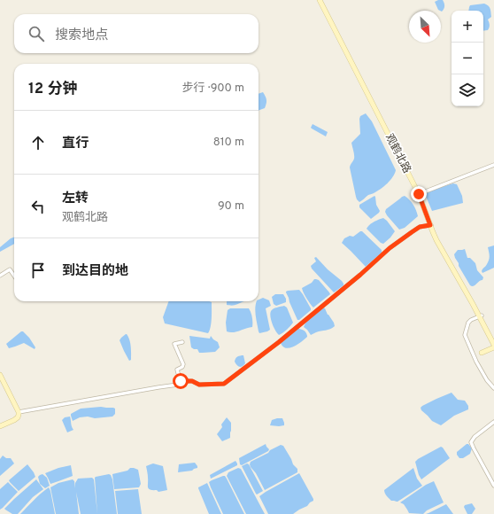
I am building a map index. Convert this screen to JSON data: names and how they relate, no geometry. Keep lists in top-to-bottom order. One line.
{"streets":{"street":["观鹤北路"]},"north":"bottom right","page":{"map_buttons":["+","−"],"search":"搜索地点","heading":["12 分钟","步行 · 900 m"],"list":[["直行","810 m"],["左转","观鹤北路","90 m"],"到达目的地"]}}
